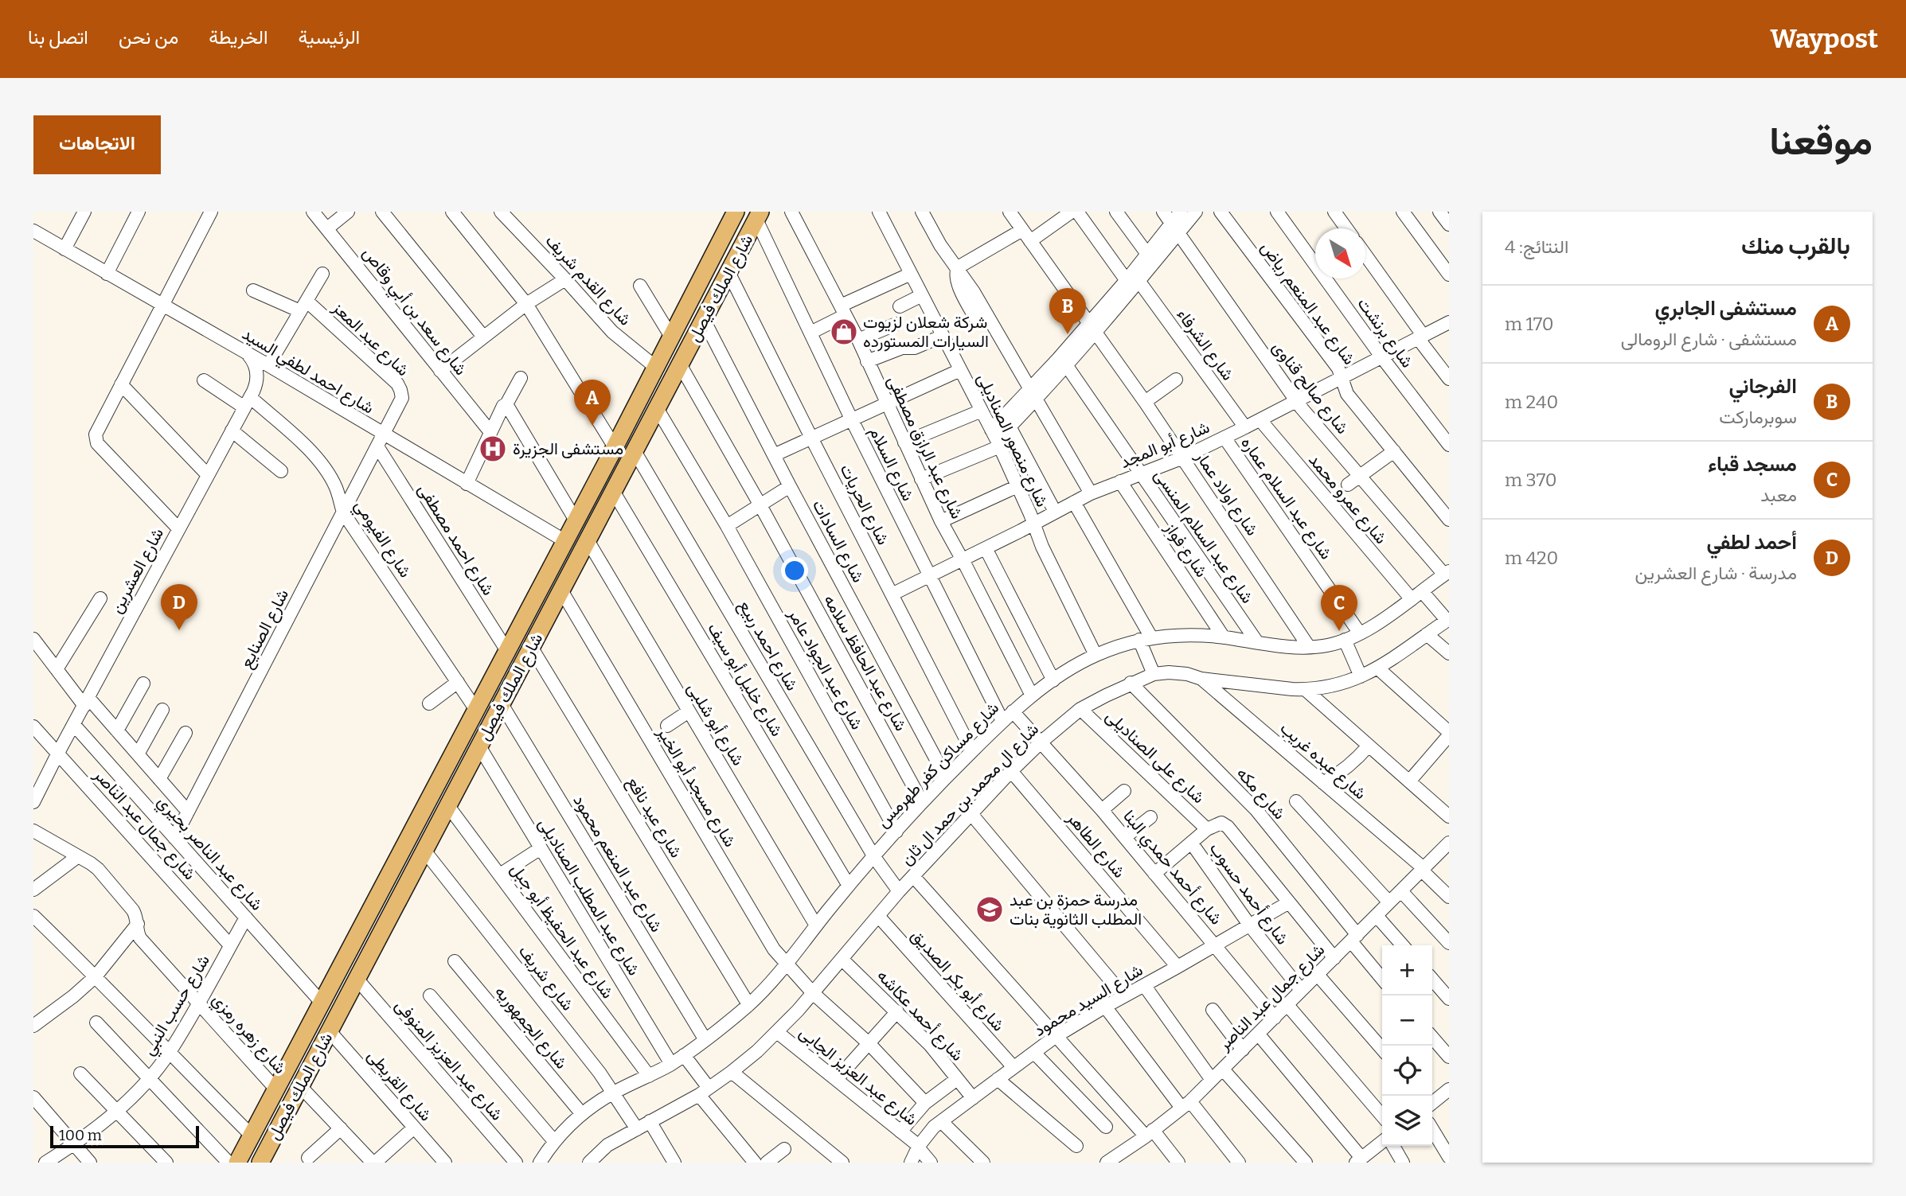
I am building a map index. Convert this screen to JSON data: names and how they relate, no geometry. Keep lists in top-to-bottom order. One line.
{"streets":{"main road":["شارع الملك فيصل"],"street":["شارع القدم شريف","شارع عبد المنعم رياض","شارع سعد بن أبي وقاص","شارع برنشت","شارع عبد المعز","شارع الشرفاء","شارع احمد لطفي السيد","شارع صالح قناوى","شارع منصور الصناديلى","شارع أبو المجد","شارع عبد الرازق مصطفى","شارع السلام","شارع اولاد عمار","شارع عبد السلام عماره","شارع عمرو محمد","شارع الحريات","شارع عبد السلام المنسى","شارع الفيومي","شارع احمد مصطفى","شارع السادات","شارع فواز","شارع العشرين","شارع الصنايع","شارع احمد ربيع","شارع عبد الحافظ سلامه","شارع عبد الجواد عامر","شارع خليل أبو سيف","شارع أبو شلبى","شارع على الصناديلى","شارع عبده غريب","شارع مساكن كفر طهرمس","شارع مسجد أبو الخير","شارع مكه","شارع ال محمد بن حمد ال ثان","شارع عيد نافع","شارع جمال عبد الناصر","شارع الطاهر","شارع عبد الناصر بحيري","شارع عبد المنعم محمود","شارع أحمد حمدي البنا","شارع أحمد حسوب","شارع عبد المطلب الصناديلى","شارع عبد الحفيظ أبو جبل","شارع شريف","شارع أبو بكر الصديق","شارع السيد محمود","شارع حسب النبي","شارع أحمد عكاشه","شارع الجمهوريه","شارع زهره رمزي","شارع عبد العزيز المنوفى","شارع عبد العزيز الجابى","شارع القريطى"]},"crossings":[["شارع القدم شريف","شارع الملك فيصل"],["شارع الملك فيصل","شارع احمد لطفي السيد"],["شارع الملك فيصل","شارع السلام"],["شارع الملك فيصل","شارع الحريات"],["شارع الملك فيصل","شارع الفيومي"],["شارع الملك فيصل","شارع احمد مصطفى"],["شارع الملك فيصل","شارع السادات"],["شارع الملك فيصل","شارع احمد ربيع"],["شارع الملك فيصل","شارع عبد الحافظ سلامه"],["شارع الملك فيصل","شارع عبد الجواد عامر"],["شارع الملك فيصل","شارع خليل أبو سيف"],["شارع الملك فيصل","شارع أبو شلبى"],["شارع الملك فيصل","شارع مسجد أبو الخير"],["شارع الملك فيصل","شارع عيد نافع"],["شارع الملك فيصل","شارع عبد الناصر بحيري"],["شارع الملك فيصل","شارع عبد المنعم محمود"],["شارع الملك فيصل","شارع عبد المطلب الصناديلى"],["شارع الملك فيصل","شارع عبد الحفيظ أبو جبل"],["شارع الملك فيصل","شارع شريف"],["شارع الملك فيصل","شارع زهره رمزي"],["شارع الملك فيصل","شارع عبد العزيز المنوفى"],["شارع الملك فيصل","شارع القريطى"],["شارع عبد المنعم رياض","شارع أبو المجد"],["شارع برنشت","شارع أبو المجد"],["شارع عبد المعز","شارع احمد لطفي السيد"],["شارع عبد المعز","شارع احمد مصطفى"],["شارع عبد المعز","شارع الصنايع"],["شارع الشرفاء","شارع أبو المجد"],["شارع احمد لطفي السيد","شارع احمد مصطفى"],["شارع احمد لطفي السيد","شارع العشرين"],["شارع احمد لطفي السيد","شارع الصنايع"],["شارع صالح قناوى","شارع أبو المجد"],["شارع صالح قناوى","شارع مساكن كفر طهرمس"],["شارع منصور الصناديلى","شارع أبو المجد"],["شارع منصور الصناديلى","شارع مساكن كفر طهرمس"],["شارع أبو المجد","شارع عبد الرازق مصطفى"],["شارع أبو المجد","شارع السلام"],["شارع أبو المجد","شارع اولاد عمار"],["شارع أبو المجد","شارع عبد السلام عماره"],["شارع أبو المجد","شارع عمرو محمد"],["شارع أبو المجد","شارع الحريات"],["شارع أبو المجد","شارع عبد السلام المنسى"],["شارع أبو المجد","شارع فواز"],["شارع عبد الرازق مصطفى","شارع مساكن كفر طهرمس"],["شارع السلام","شارع مساكن كفر طهرمس"],["شارع اولاد عمار","شارع مساكن كفر طهرمس"],["شارع عبد السلام عماره","شارع مساكن كفر طهرمس"],["شارع عمرو محمد","شارع مساكن كفر طهرمس"],["شارع عمرو محمد","شارع ال محمد بن حمد ال ثان"],["شارع الحريات","شارع مساكن كفر طهرمس"],["شارع عبد السلام المنسى","شارع مساكن كفر طهرمس"],["شارع الفيومي","شارع العشرين"],["شارع الفيومي","شارع الصنايع"],["شارع احمد مصطفى","شارع الصنايع"],["شارع السادات","شارع مساكن كفر طهرمس"],["شارع فواز","شارع مساكن كفر طهرمس"],["شارع العشرين","شارع جمال عبد الناصر"],["شارع العشرين","شارع عبد الناصر بحيري"],["شارع الصنايع","شارع عبد الناصر بحيري"],["شارع احمد ربيع","شارع مساكن كفر طهرمس"],["شارع احمد ربيع","شارع ال محمد بن حمد ال ثان"],["شارع عبد الحافظ سلامه","شارع مساكن كفر طهرمس"],["شارع عبد الجواد عامر","شارع مساكن كفر طهرمس"],["شارع خليل أبو سيف","شارع مساكن كفر طهرمس"],["شارع أبو شلبى","شارع مساكن كفر طهرمس"],["شارع على الصناديلى","شارع ال محمد بن حمد ال ثان"],["شارع عبده غريب","شارع ال محمد بن حمد ال ثان"],["شارع عبده غريب","شارع جمال عبد الناصر"],["شارع مساكن كفر طهرمس","شارع مسجد أبو الخير"],["شارع مساكن كفر طهرمس","شارع عيد نافع"],["شارع مساكن كفر طهرمس","شارع عبد المنعم محمود"],["شارع مساكن كفر طهرمس","شارع أحمد حمدي البنا"],["شارع مساكن كفر طهرمس","شارع عبد المطلب الصناديلى"],["شارع مساكن كفر طهرمس","شارع عبد الحفيظ أبو جبل"],["شارع مساكن كفر طهرمس","شارع شريف"],["شارع مساكن كفر طهرمس","شارع الجمهوريه"],["شارع مسجد أبو الخير","شارع ال محمد بن حمد ال ثان"],["شارع مكه","شارع ال محمد بن حمد ال ثان"],["شارع مكه","شارع جمال عبد الناصر"],["شارع ال محمد بن حمد ال ثان","شارع الطاهر"],["شارع ال محمد بن حمد ال ثان","شارع أحمد حمدي البنا"],["شارع ال محمد بن حمد ال ثان","شارع شريف"],["شارع ال محمد بن حمد ال ثان","شارع أبو بكر الصديق"],["شارع ال محمد بن حمد ال ثان","شارع أحمد عكاشه"],["شارع ال محمد بن حمد ال ثان","شارع عبد العزيز الجابى"],["شارع جمال عبد الناصر","شارع أحمد حمدي البنا"],["شارع جمال عبد الناصر","شارع أحمد حسوب"],["شارع جمال عبد الناصر","شارع حسب النبي"],["شارع الطاهر","شارع السيد محمود"],["شارع عبد الناصر بحيري","شارع حسب النبي"],["شارع أحمد حمدي البنا","شارع السيد محمود"],["شارع أحمد حسوب","شارع السيد محمود"],["شارع أبو بكر الصديق","شارع السيد محمود"],["شارع السيد محمود","شارع أحمد عكاشه"],["شارع السيد محمود","شارع عبد العزيز الجابى"],["شارع حسب النبي","شارع زهره رمزي"]],"places":{"shop":["شركة شعلان لزيوت السيارات المستورده"],"hospital":["مستشفى الجزيرة"],"school or university":["مدرسة حمزة بن عبد المطلب الثانوية بنات"]},"scale_bar":"100 m","north":"bottom right","page":{"header":"Waypost","nav":["الرئيسية","الخريطة","من نحن","اتصل بنا"],"title":"موقعنا","buttons":"الاتجاهات","heading":["بالقرب منك","النتائج: 4"],"list":[{"mark":"A","name":"مستشفى الجابري","note":"مستشفى · شارع الرومالى","value":"170 m"},{"mark":"B","name":"الفرجاني","note":"سوبرماركت","value":"240 m"},{"mark":"C","name":"مسجد قباء","note":"معبد","value":"370 m"},{"mark":"D","name":"أحمد لطفي","note":"مدرسة · شارع العشرين","value":"420 m"}],"pins":["B","A","D","C"],"map_buttons":["+","−"],"scale":"100 m"}}
